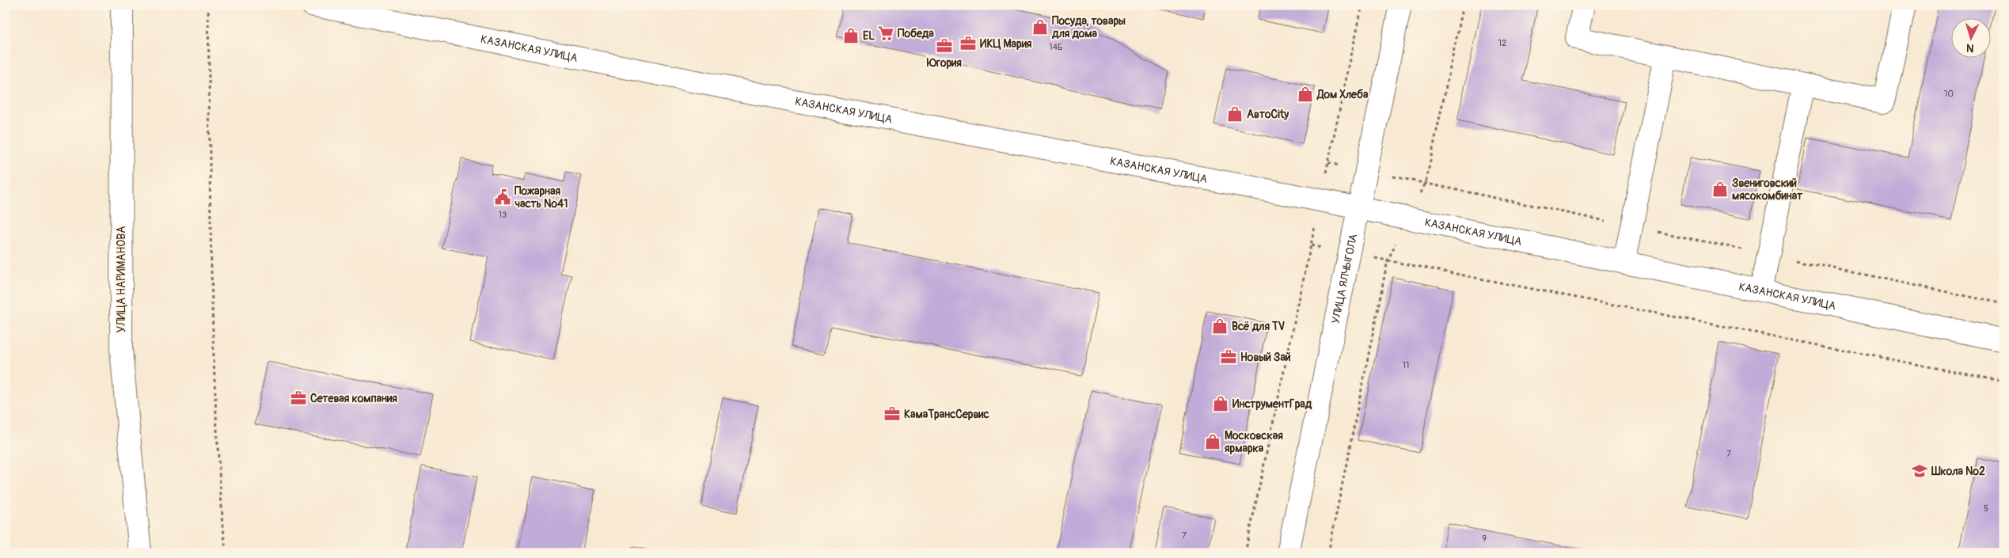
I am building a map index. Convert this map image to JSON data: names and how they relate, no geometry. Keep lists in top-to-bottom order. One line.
{"streets":{"street":["КАЗАНСКАЯ УЛИЦА","УЛИЦА ЯЛЧЫГОЛА","УЛИЦА НАРИМАНОВА"]},"crossings":[["КАЗАНСКАЯ УЛИЦА","УЛИЦА ЯЛЧЫГОЛА"]],"places":{"shop":["Посуда, товары для дома","EL","Дом Хлеба","АвтоCity","Звениговский мясокомбинат","Всё для TV","ИнструментГрад","Московская ярмарка"],"supermarket":["Победа"],"office":["ИКЦ Мария","Югория","Новый Зай","Сетевая компания","КамаТрансСервис"],"public building":["Пожарная часть №41"],"school or university":["Школа №2"]},"house_numbers":["12","14Б","10","13","11","7","5","7","9"],"north":"bottom"}
